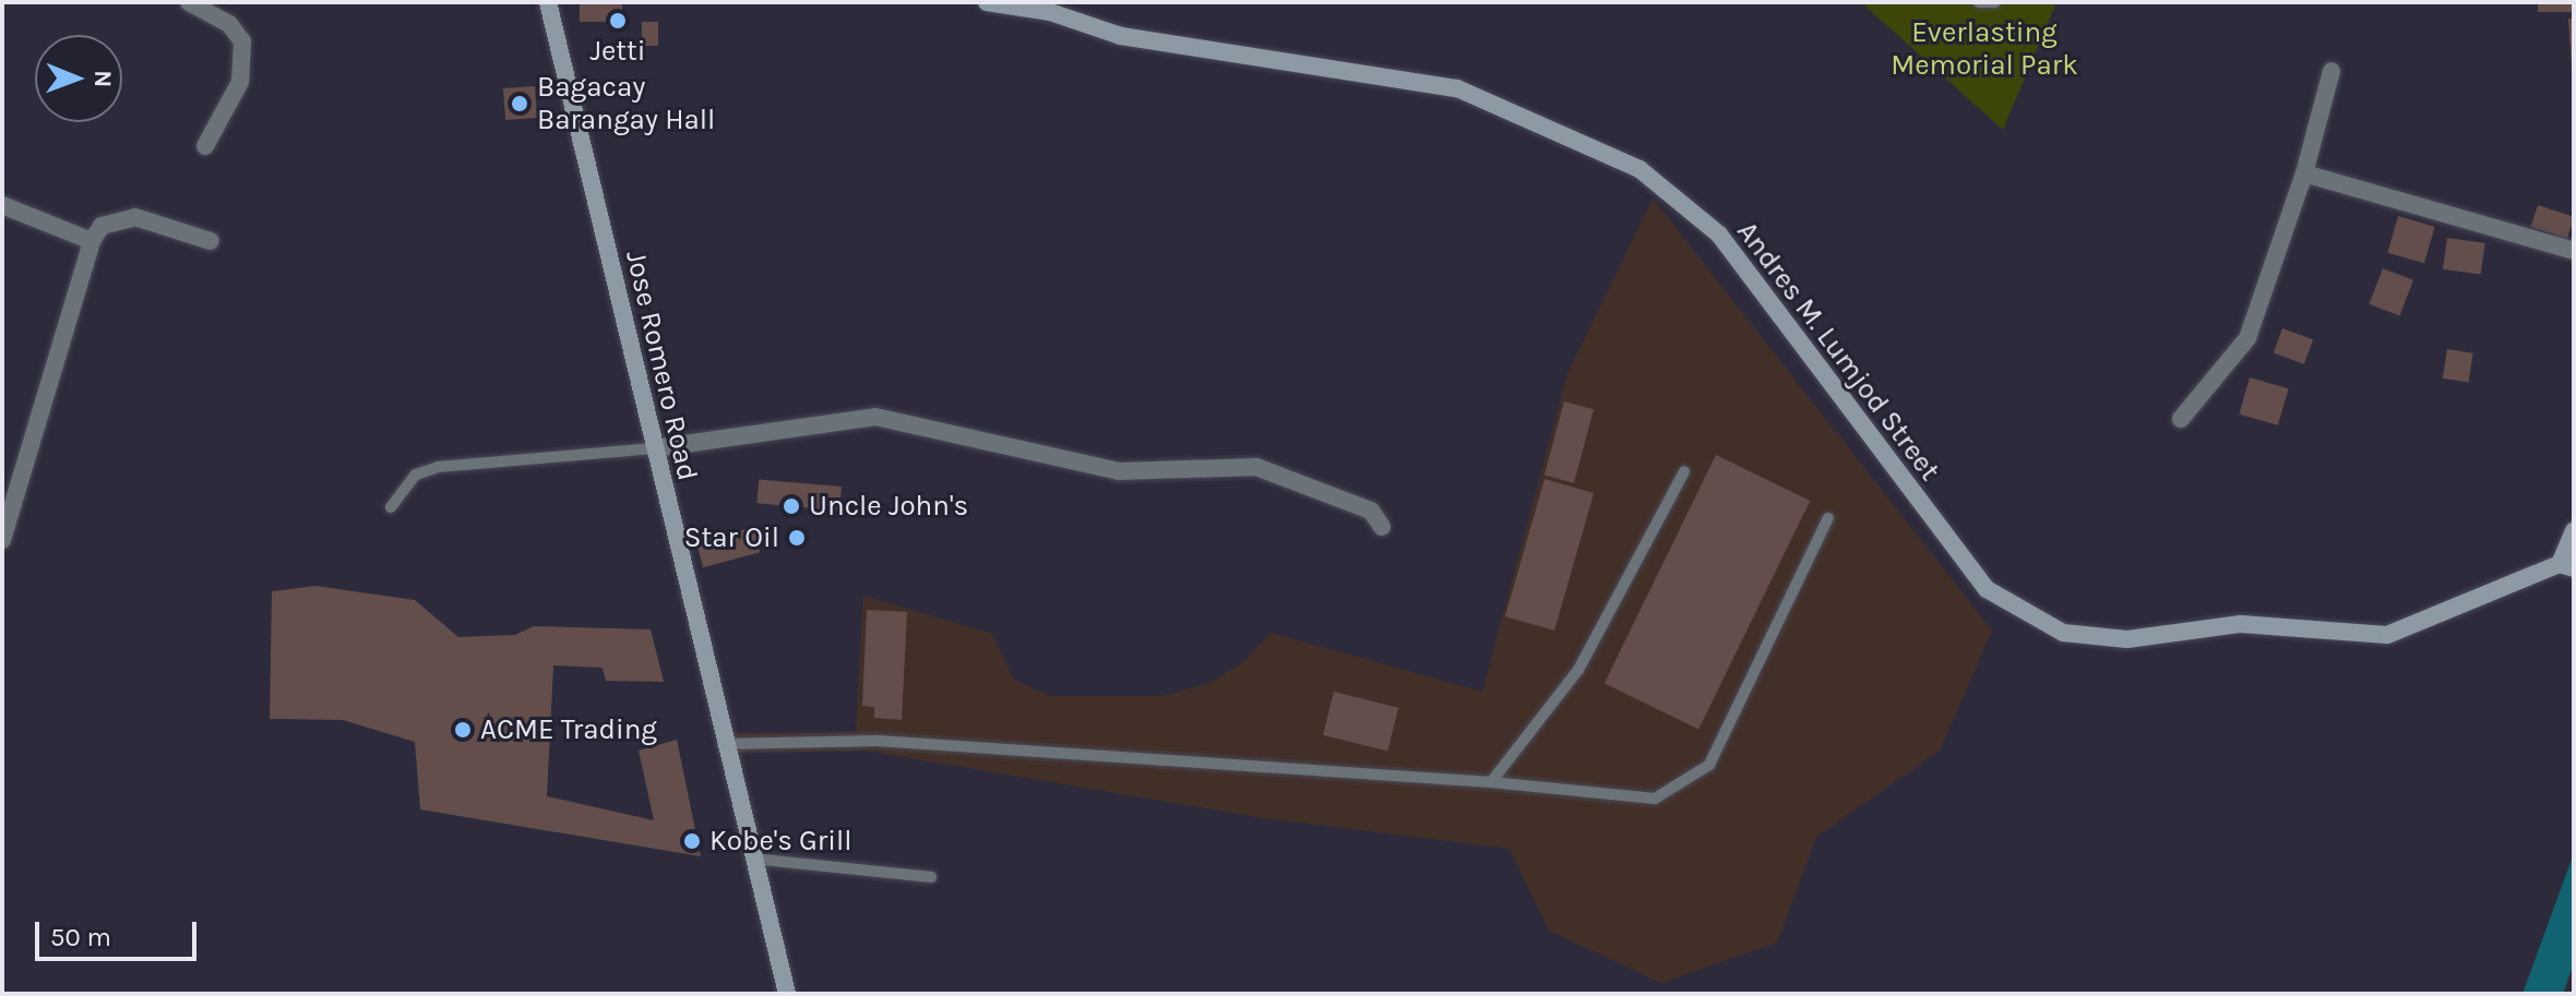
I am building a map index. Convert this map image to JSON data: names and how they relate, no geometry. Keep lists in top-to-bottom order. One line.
{"streets":{"main road":["Andres M. Lumjod Street","Jose Romero Road"]},"parks":["Everlasting Memorial Park"],"places":["Jetti","Bagacay Barangay Hall","Uncle John's","Star Oil","ACME Trading","Kobe's Grill"],"scale_bar":"50 m","north":"right"}
